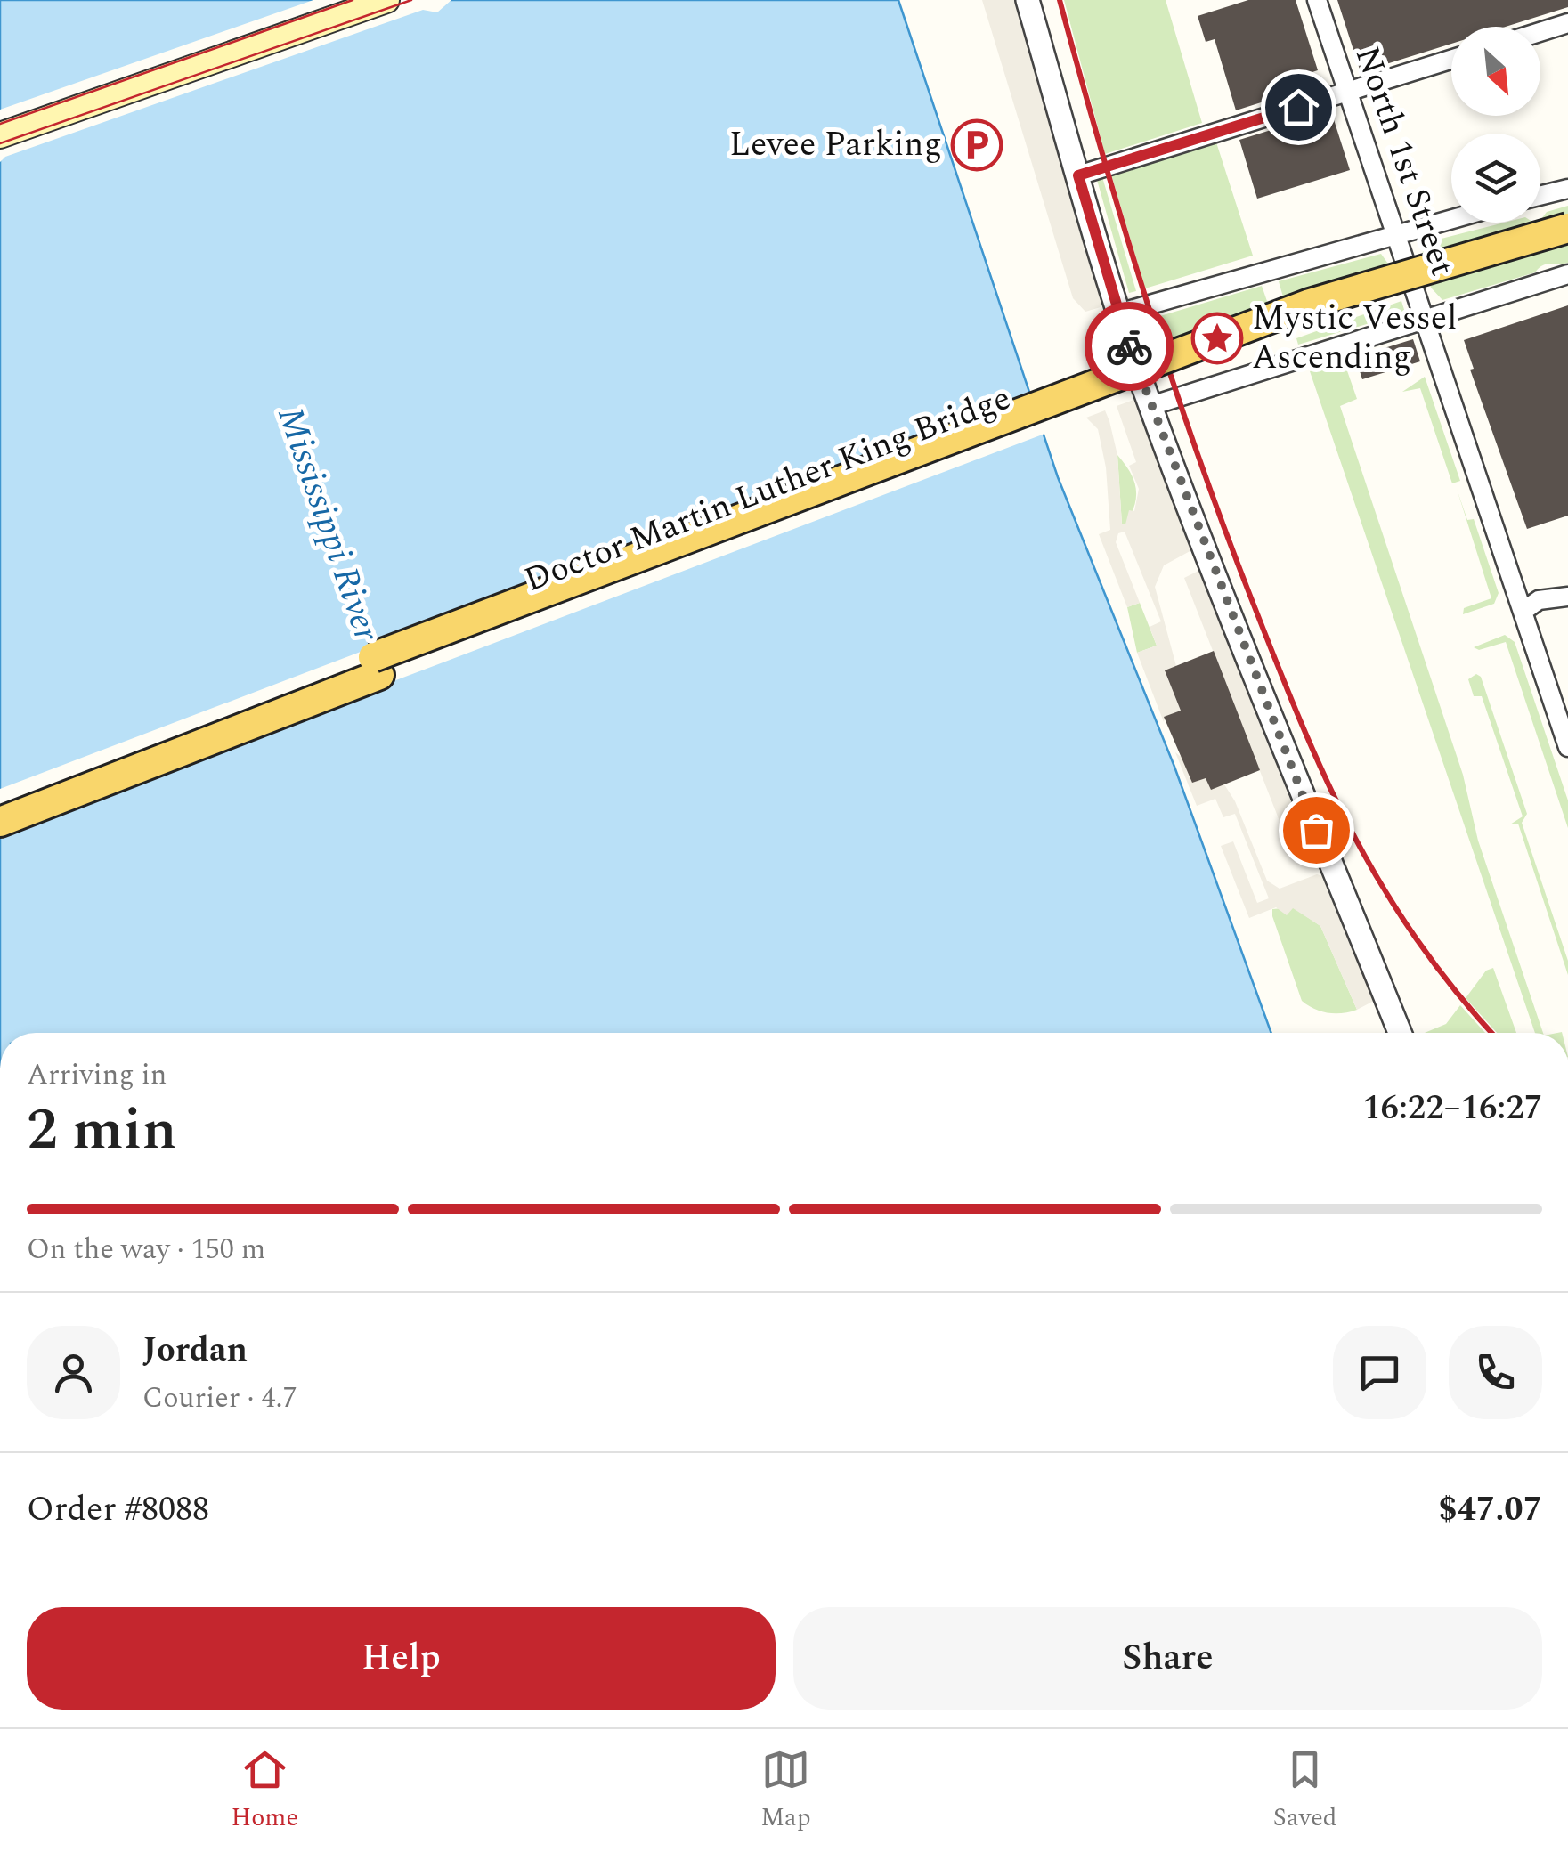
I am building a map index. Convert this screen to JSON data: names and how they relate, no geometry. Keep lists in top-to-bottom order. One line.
{"streets":{"main road":["Doctor Martin Luther King Bridge"],"street":["North 1st Street"]},"water":["Mississippi River"],"places":{"parking":["Levee Parking"],"place":["Mystic Vessel Ascending"]},"north":"bottom right","page":{"heading":["2 min","Arriving in","16:22–16:27"],"panel":["Jordan","Courier · 4.7","Order #8088","$47.07"],"bar":"On the way · 150 m","buttons":["Help","Share"],"tabs":["Home","Map","Saved"]}}
